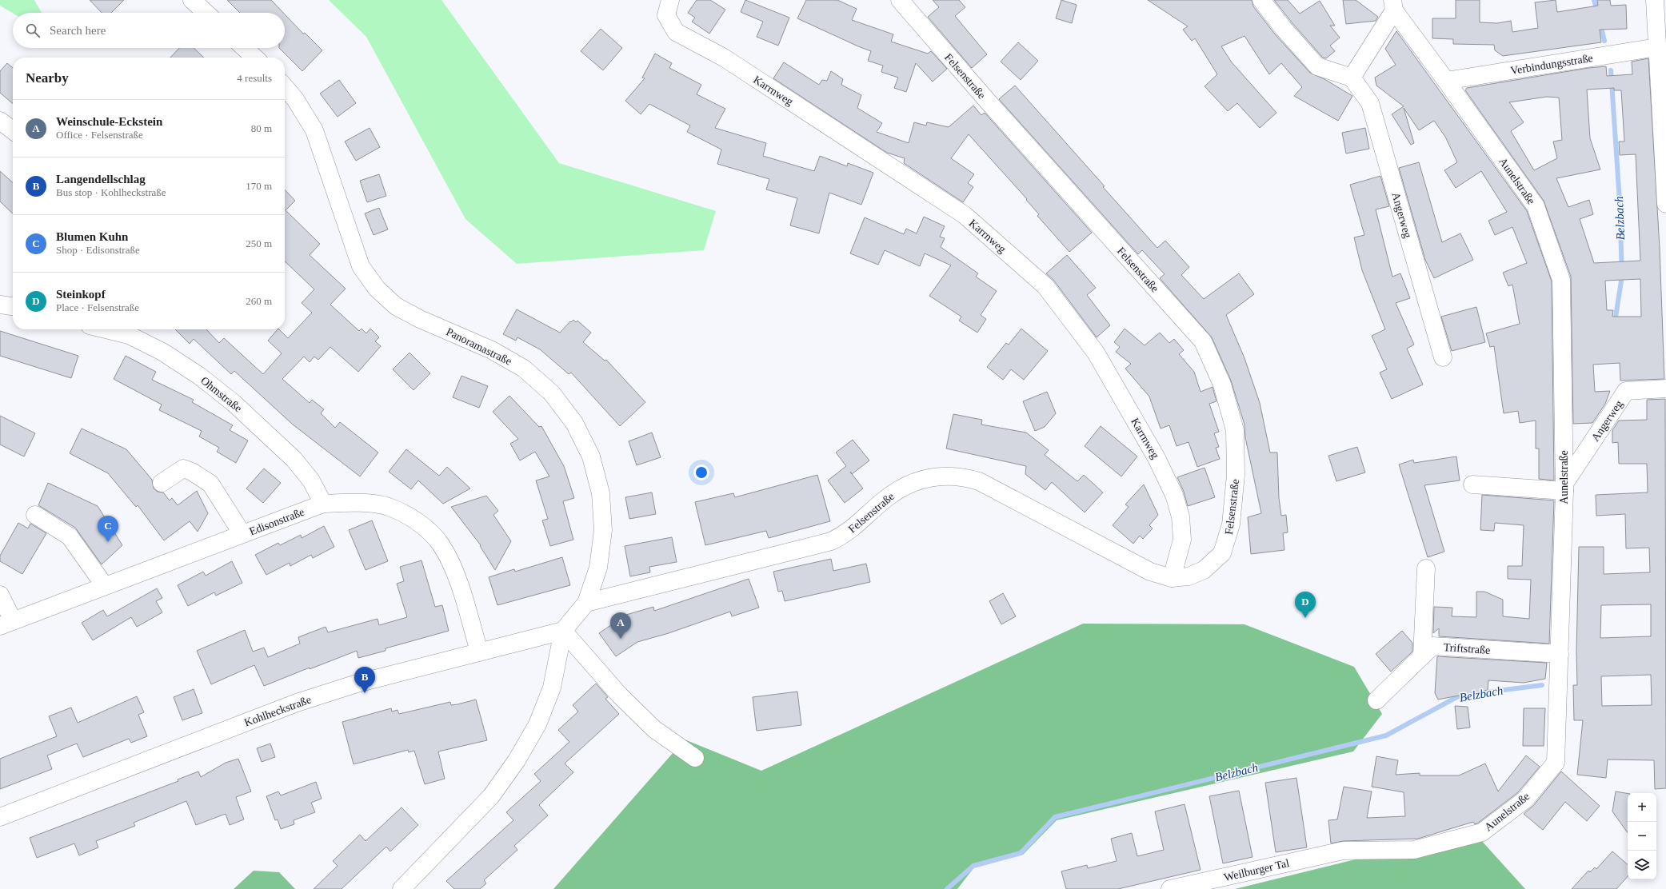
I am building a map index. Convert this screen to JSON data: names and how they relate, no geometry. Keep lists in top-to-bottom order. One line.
{"streets":{"street":["Verbindungsstraße","Felsenstraße","Karrnweg","Aunelstraße","Angerweg","Panoramastraße","Ohmstraße","Edisonstraße","Triftstraße","Kohlheckstraße","Weilburger Tal"]},"crossings":[["Verbindungsstraße","Aunelstraße"],["Felsenstraße","Karrnweg"],["Felsenstraße","Panoramastraße"],["Aunelstraße","Angerweg"],["Aunelstraße","Triftstraße"],["Aunelstraße","Weilburger Tal"],["Panoramastraße","Kohlheckstraße"],["Ohmstraße","Edisonstraße"],["Edisonstraße","Kohlheckstraße"]],"water":["Belzbach"],"page":{"search":"Search here","heading":["Nearby","4 results"],"list":[{"mark":"A","name":"Weinschule-Eckstein","note":"Office · Felsenstraße","value":"80 m"},{"mark":"B","name":"Langendellschlag","note":"Bus stop · Kohlheckstraße","value":"170 m"},{"mark":"C","name":"Blumen Kuhn","note":"Shop · Edisonstraße","value":"250 m"},{"mark":"D","name":"Steinkopf","note":"Place · Felsenstraße","value":"260 m"}],"pins":["C","D","A","B"],"map_buttons":["+","−"]}}
